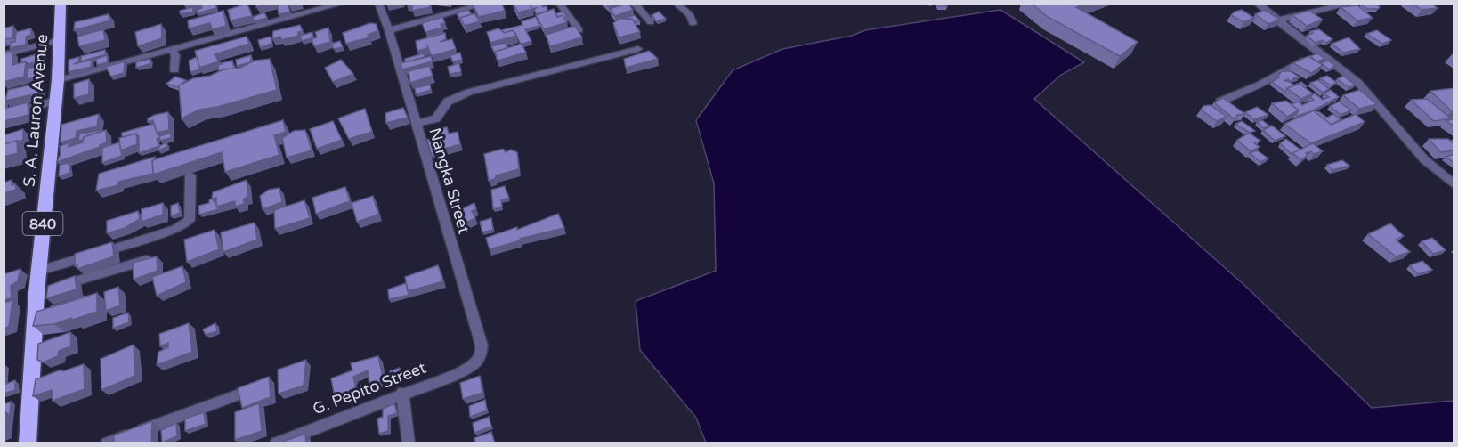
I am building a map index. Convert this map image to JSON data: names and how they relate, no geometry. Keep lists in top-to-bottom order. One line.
{"streets":{"highway":["S. A. Lauron Avenue","840"],"street":["Nangka Street","G. Pepito Street"]},"crossings":[["Nangka Street","G. Pepito Street"]]}
